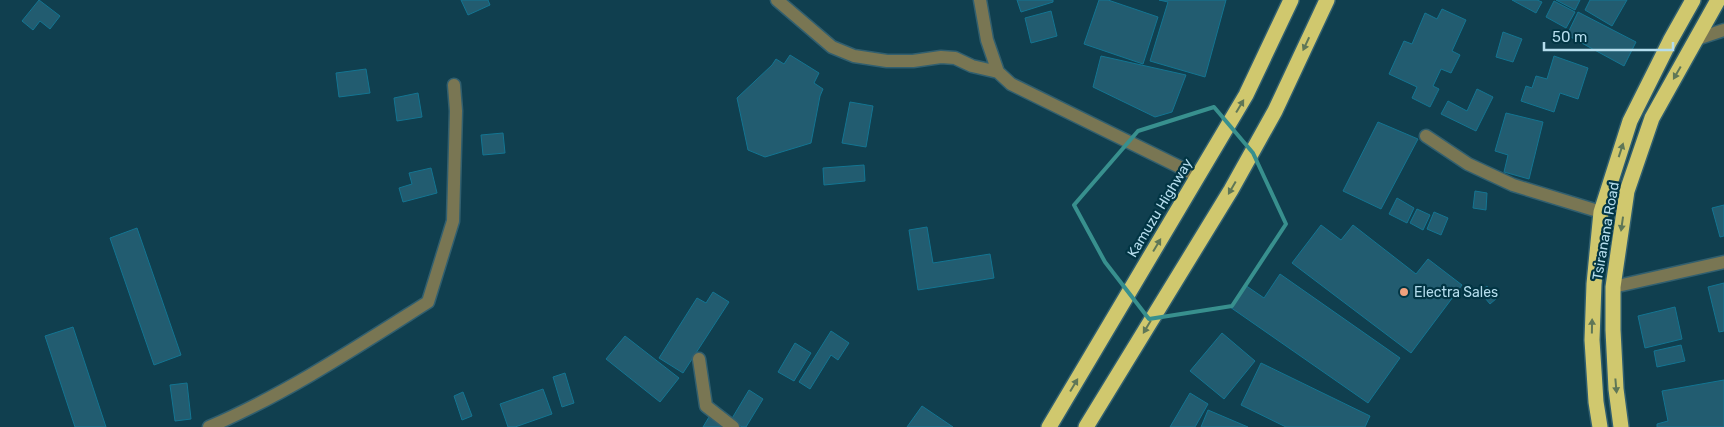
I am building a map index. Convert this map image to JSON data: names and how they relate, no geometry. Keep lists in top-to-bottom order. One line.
{"streets":{"highway":["Kamuzu Highway","Tsiranana Road"]},"places":["Electra Sales"],"scale_bar":"50 m"}
